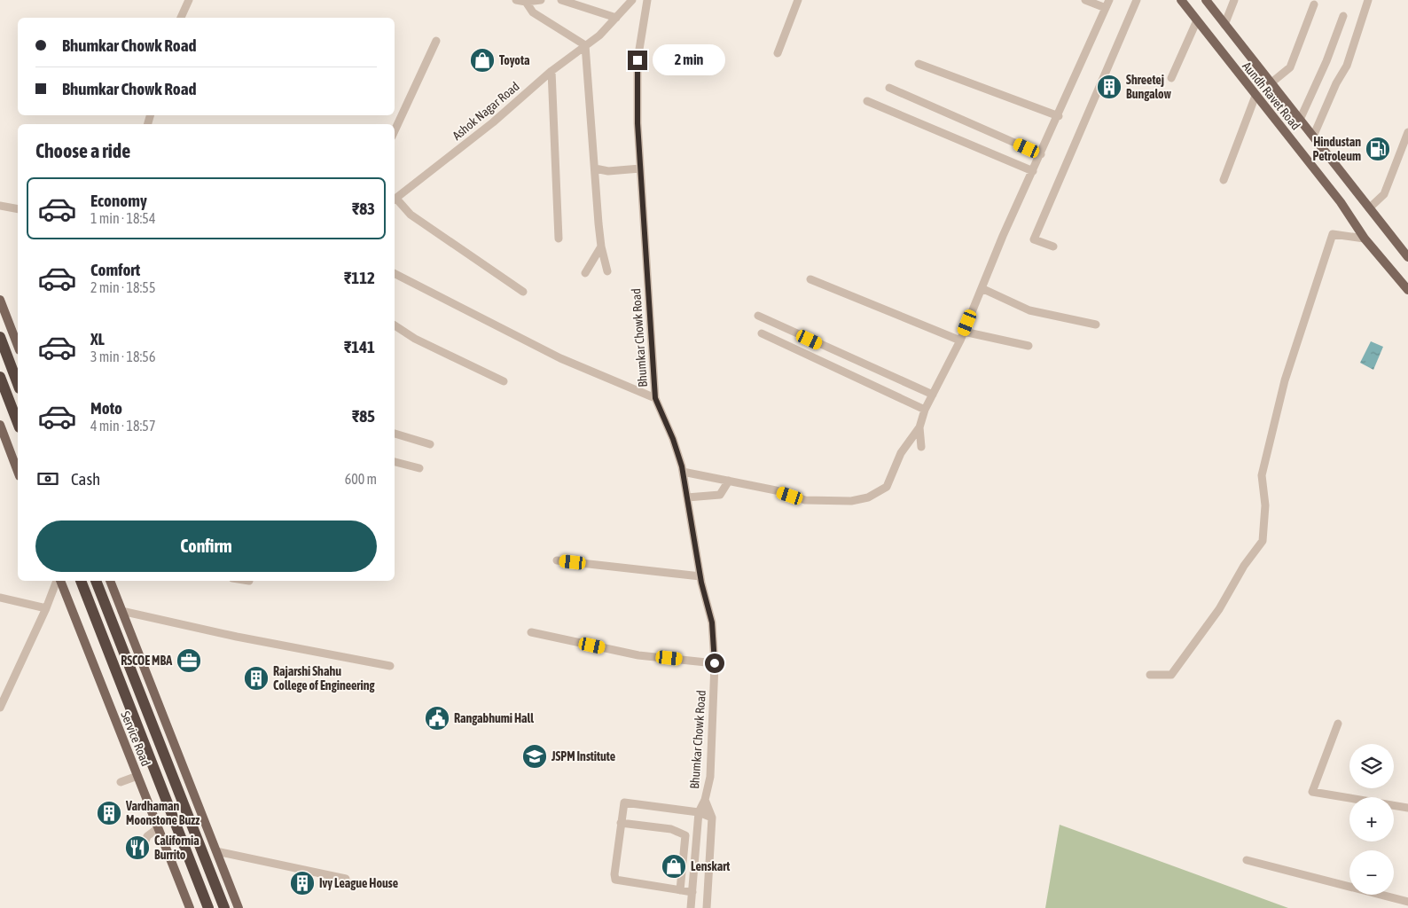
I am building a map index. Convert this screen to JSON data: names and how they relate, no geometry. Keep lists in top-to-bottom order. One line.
{"streets":{"main road":["Aundh Ravet Road","Service Road"],"street":["Ashok Nagar Road","Bhumkar Chowk Road"]},"places":{"shop":["Toyota","Lenskart"],"building":["Shreetej Bungalow","Rajarshi Shahu College of Engineering","Vardhaman Moonstone Buzz","Ivy League House"],"fuel station":["Hindustan Petroleum"],"office":["RSCOE MBA"],"public building":["Rangabhumi Hall"],"school or university":["JSPM Institute"],"restaurant":["California Burrito"]},"page":{"banner":["Bhumkar Chowk Road","Bhumkar Chowk Road"],"bubble":"2 min","heading":"Choose a ride","list":[{"name":"Economy","note":"1 min · 18:54","value":"₹83"},{"name":"Comfort","note":"2 min · 18:55","value":"₹112"},{"name":"XL","note":"3 min · 18:56","value":"₹141"},{"name":"Moto","note":"4 min · 18:57","value":"₹85"}],"pay":["Cash","600 m"],"buttons":"Confirm","map_buttons":["+","−"]}}
